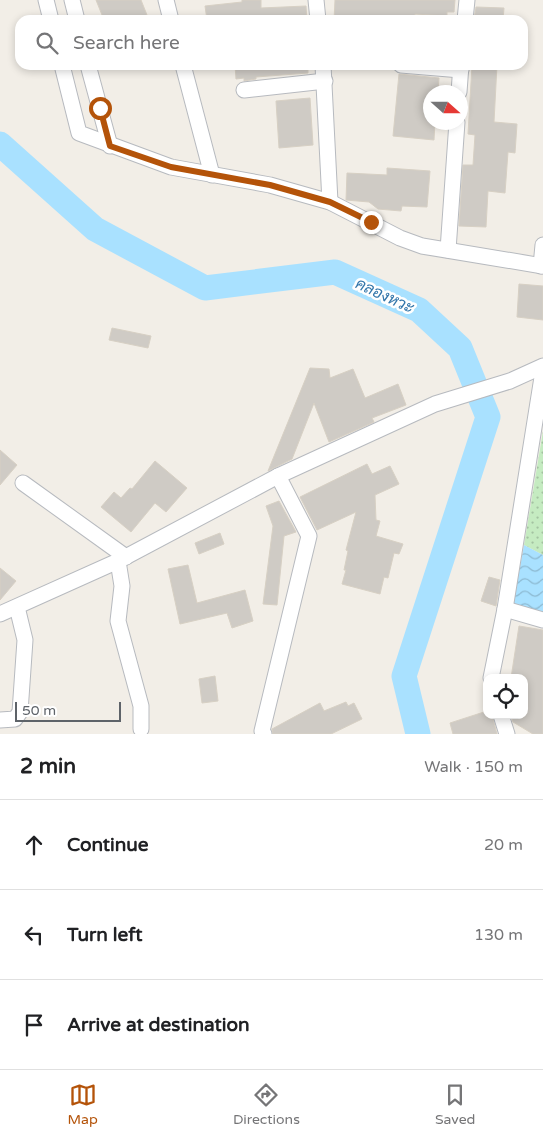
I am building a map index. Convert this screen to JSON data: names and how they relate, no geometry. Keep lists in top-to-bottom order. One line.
{"water":["คลองหวะ"],"scale_bar":"50 m","north":"right","page":{"search":"Search here","scale":"50 m","heading":["2 min","Walk · 150 m"],"list":[["Continue","20 m"],["Turn left","130 m"],"Arrive at destination"],"nav":["Map","Directions","Saved"]}}
